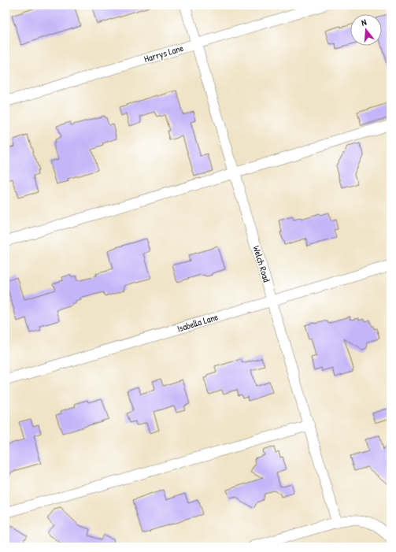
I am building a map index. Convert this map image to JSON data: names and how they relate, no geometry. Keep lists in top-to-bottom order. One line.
{"streets":{"street":["Harrys Lane","Welch Road","Isabella Lane"]},"crossings":[["Harrys Lane","Welch Road"],["Welch Road","Isabella Lane"]],"north":"top"}
